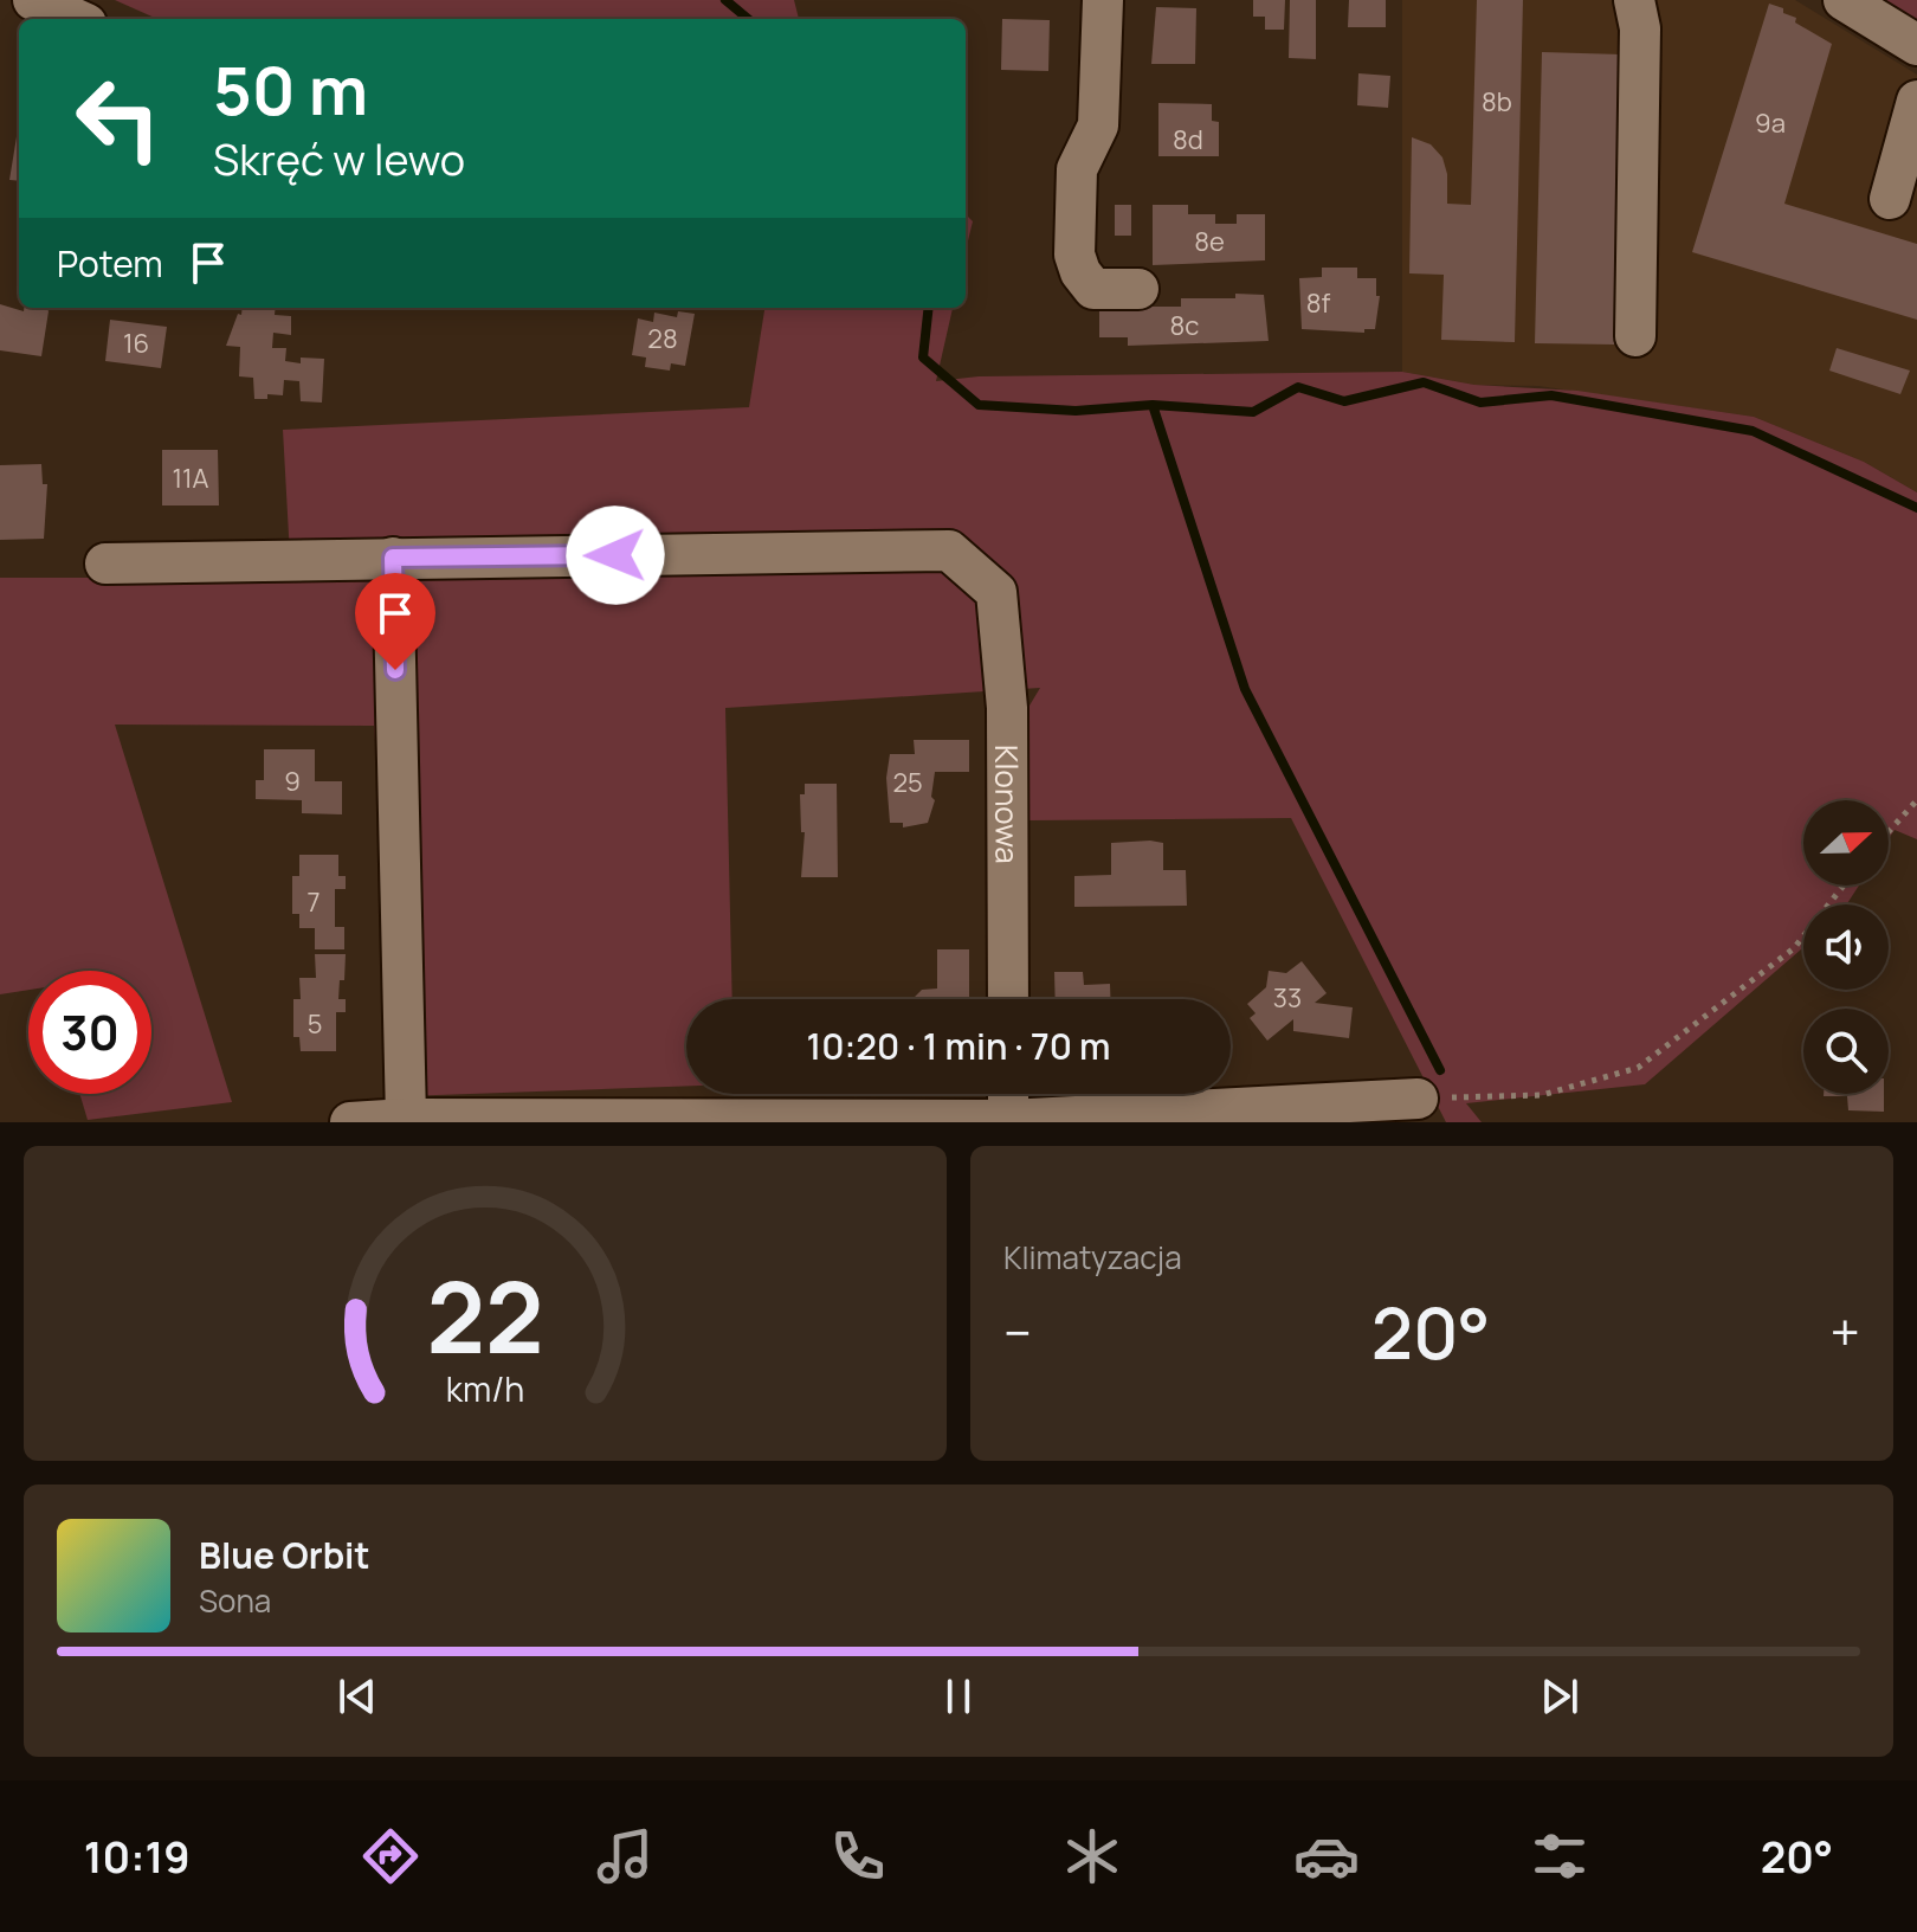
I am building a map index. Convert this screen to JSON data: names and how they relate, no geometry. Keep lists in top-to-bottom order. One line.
{"streets":{"street":["Klonowa"]},"house_numbers":["8b","9a","8d","8e","8f","8c","28","16","11A","9","25","7","33","5"],"north":"right","page":{"turn":["50 m","Skręć w lewo"],"then":"Potem","limit":"30","trip":"10:20 · 1 min · 70 m","tile":"Klimatyzacja","heat":["−","20°","+"],"song":["Blue Orbit","Sona"],"tabs":["10:19","20°"],"gauge":["22","km/h"]}}
